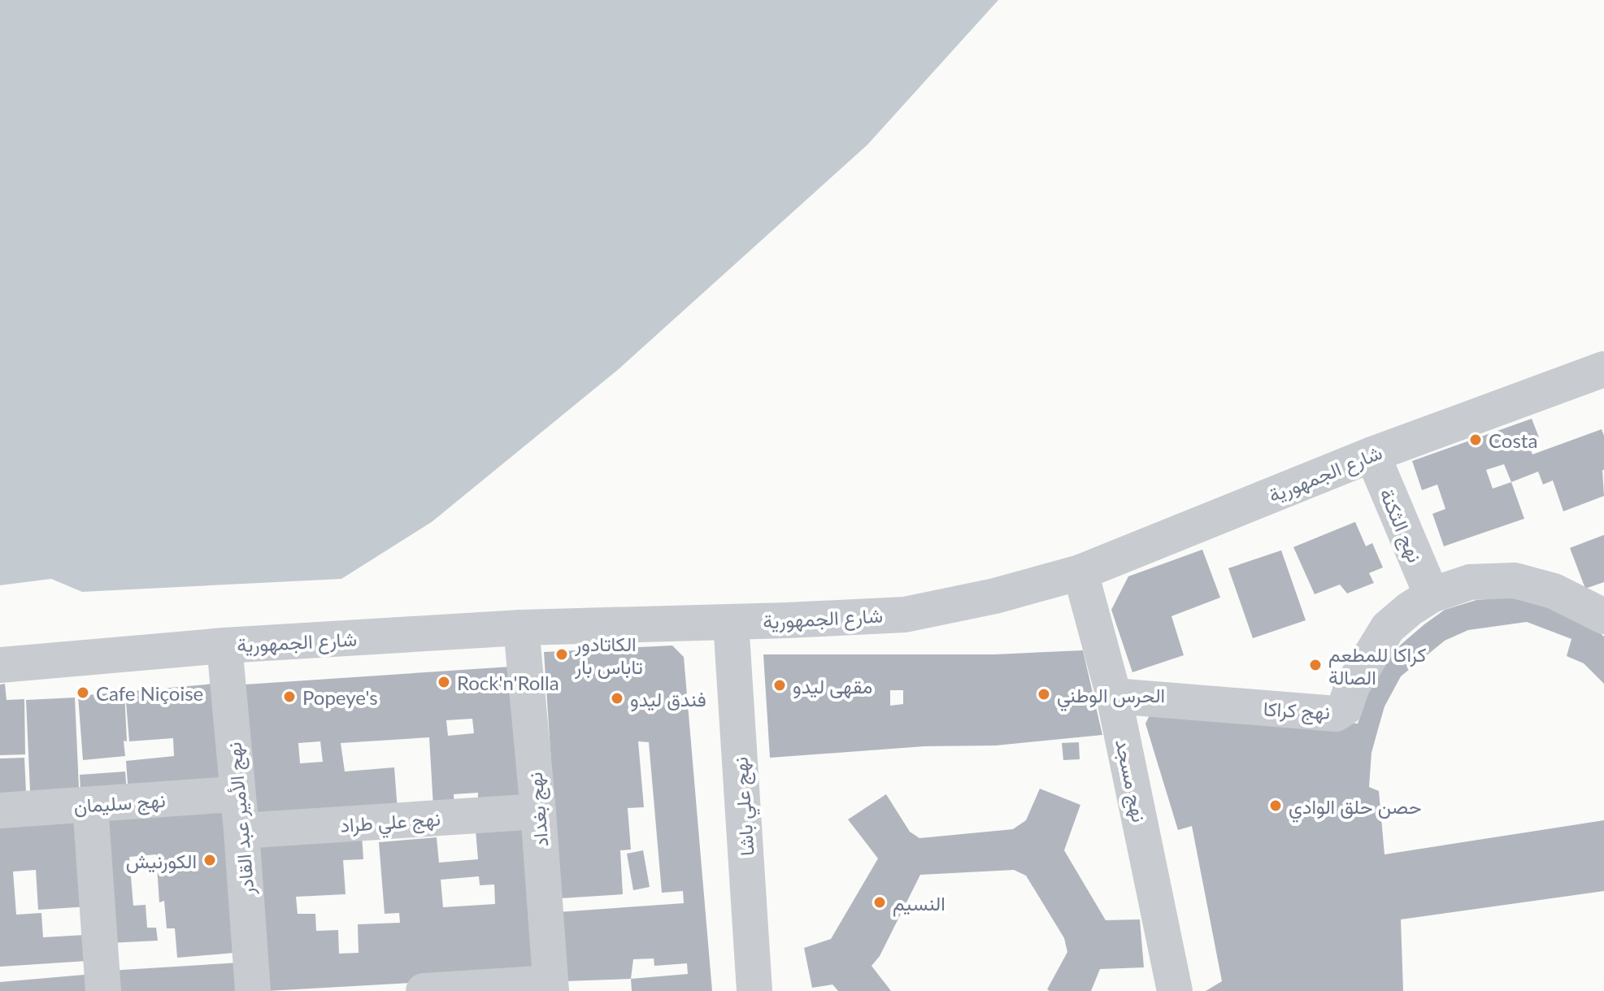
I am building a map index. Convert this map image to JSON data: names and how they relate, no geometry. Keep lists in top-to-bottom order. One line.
{"streets":{"street":["شارع الجمهورية","نهج الثكنة","نهج كراكا","نهج مسجد","نهج سليمان","نهج علي باشا","نهج بغداد","نهج الأمير عبد القادر","نهج علي طراد"]},"crossings":[["شارع الجمهورية","نهج الثكنة"],["شارع الجمهورية","نهج مسجد"],["شارع الجمهورية","نهج علي باشا"],["شارع الجمهورية","نهج بغداد"],["شارع الجمهورية","نهج الأمير عبد القادر"],["نهج الثكنة","نهج كراكا"],["نهج كراكا","نهج مسجد"],["نهج سليمان","نهج الأمير عبد القادر"],["نهج بغداد","نهج علي طراد"],["نهج الأمير عبد القادر","نهج علي طراد"]],"places":["Costa","الكاتادور تاباس بار","كراكا للمطعم الصالة","Rock'n'Rolla","مقهى ليدو","Cafe Niçoise","الحرس الوطني","Popeye's","فندق ليدو","حصن حلق الوادي","الكورنيش","النسيم"]}
